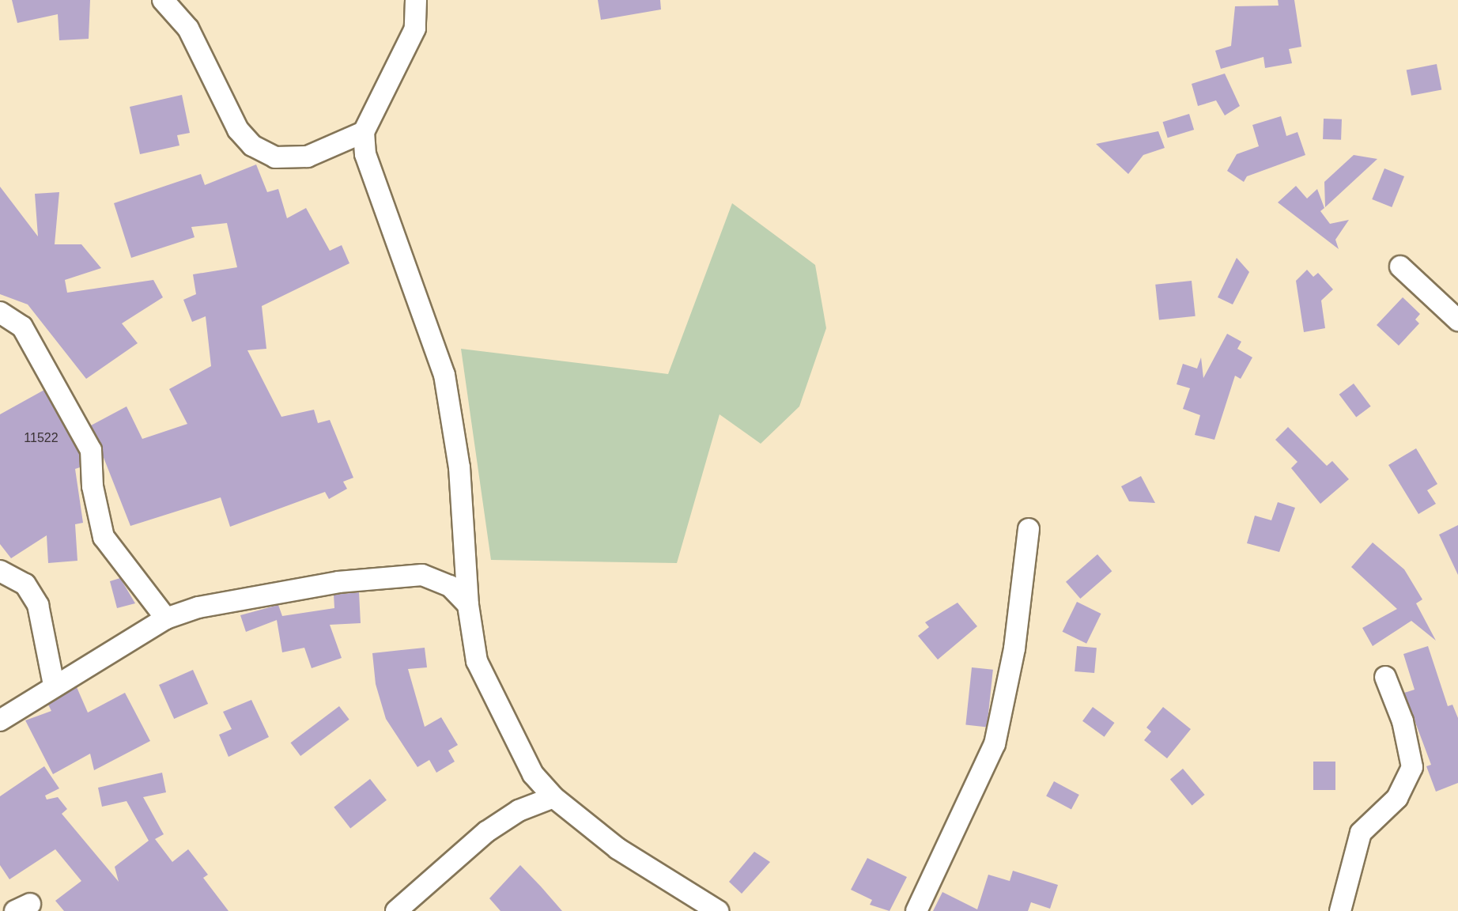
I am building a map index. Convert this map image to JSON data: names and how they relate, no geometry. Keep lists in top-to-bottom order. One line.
{"house_numbers":["11522"]}
